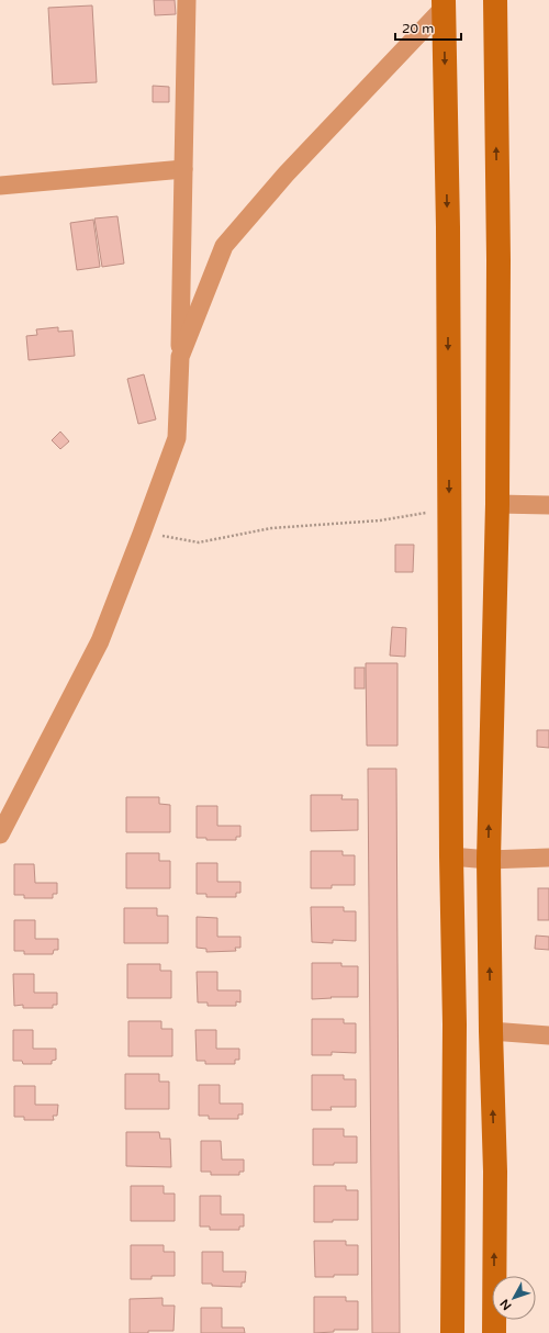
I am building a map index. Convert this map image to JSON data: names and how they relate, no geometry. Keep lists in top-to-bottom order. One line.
{"scale_bar":"20 m","north":"bottom left"}
